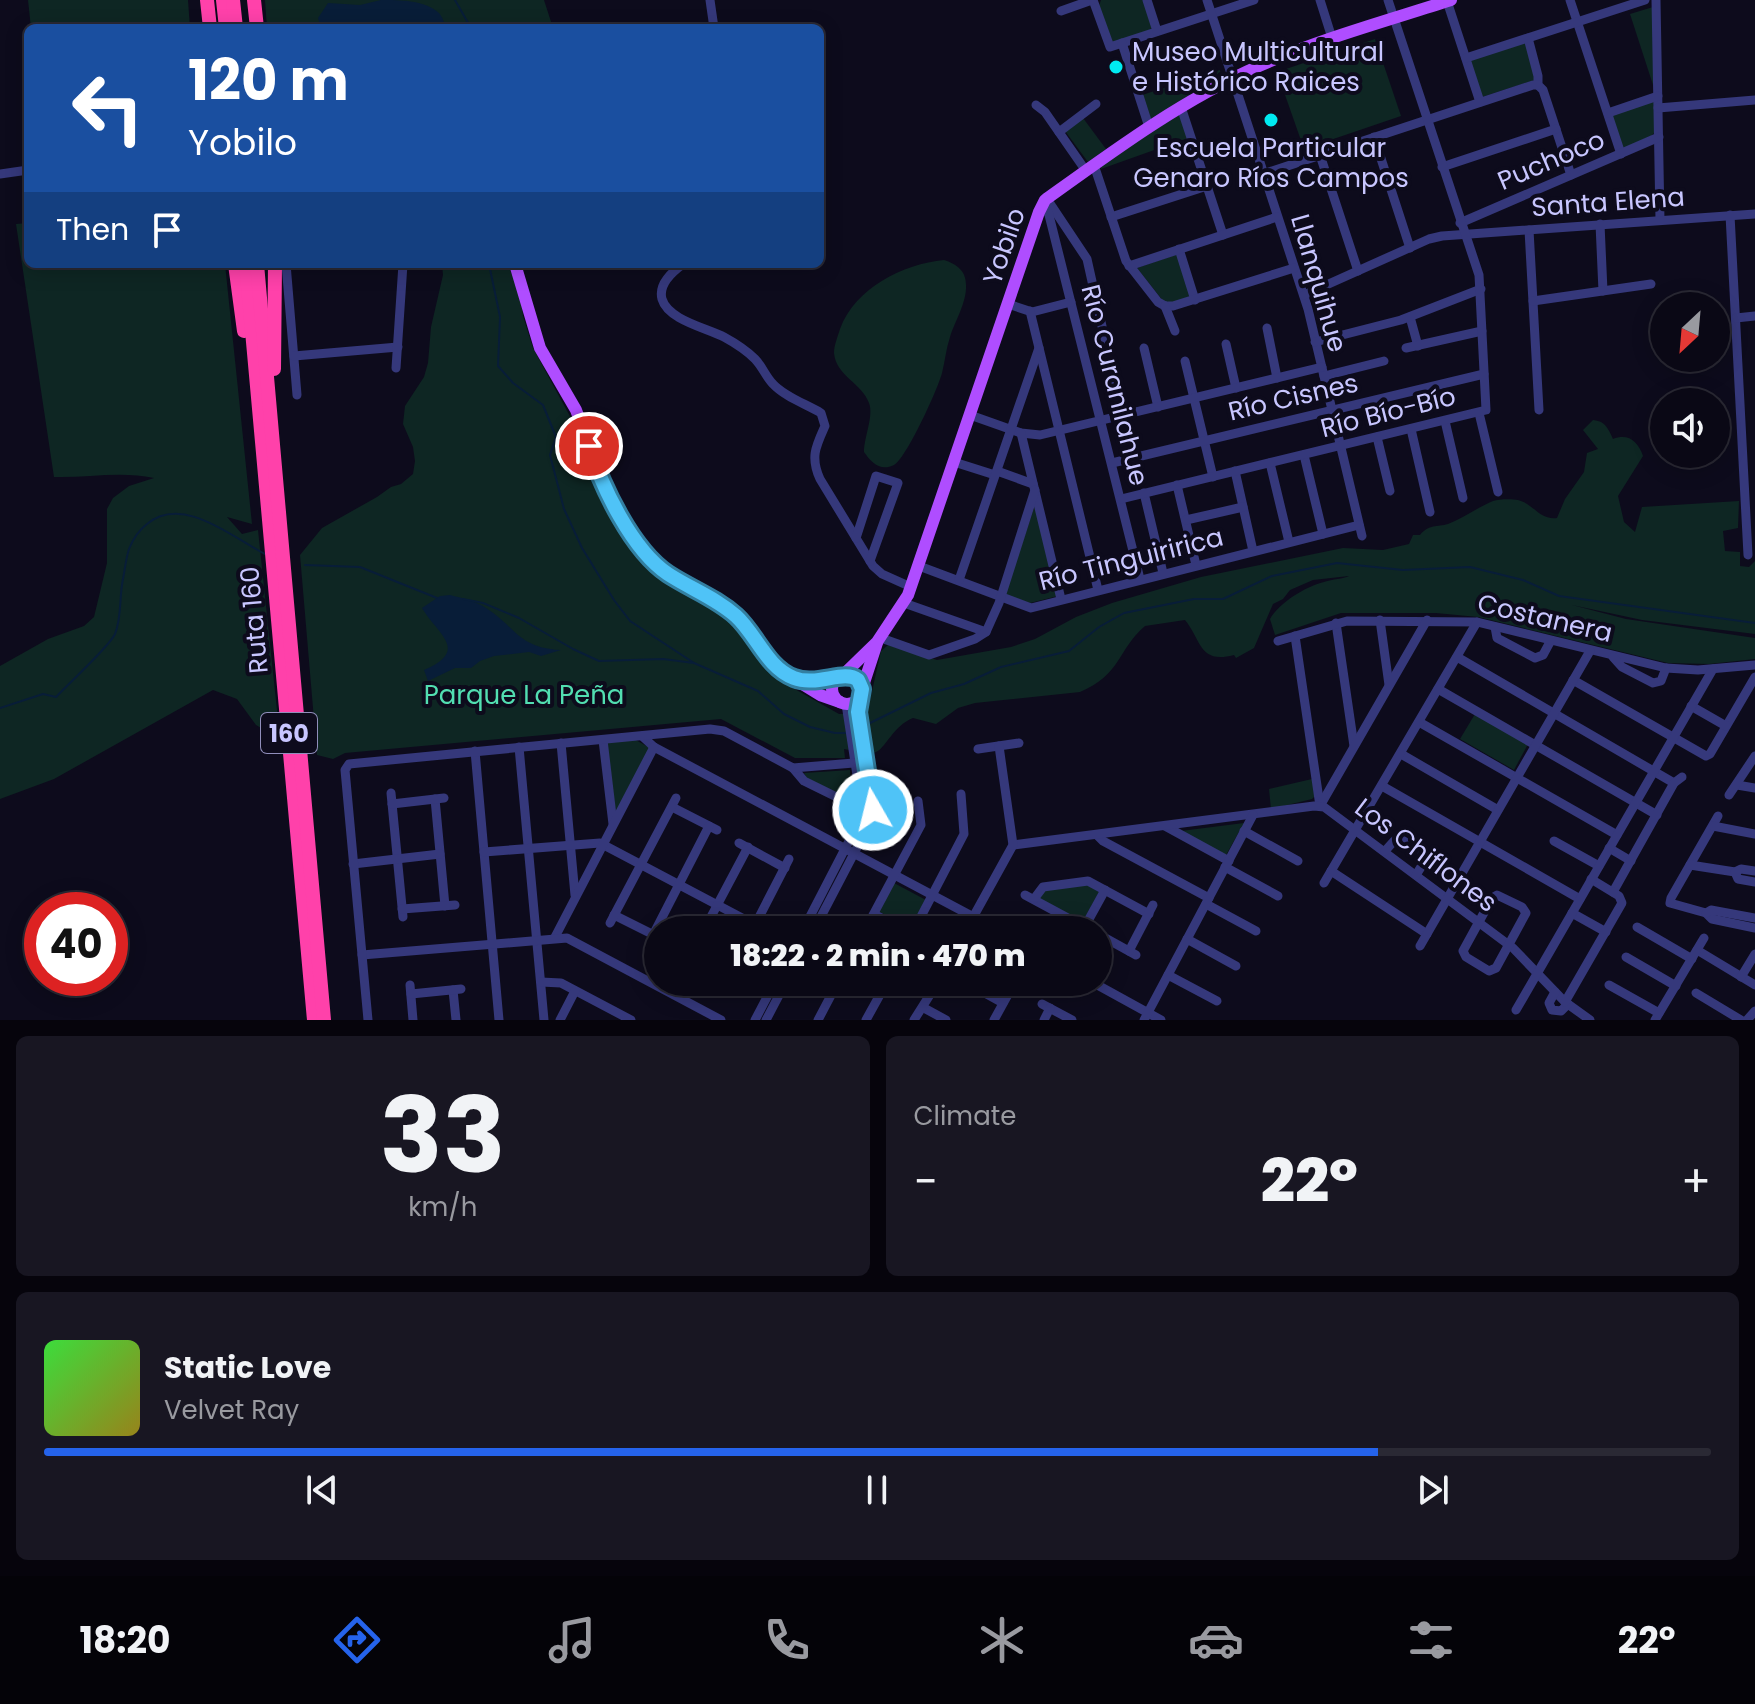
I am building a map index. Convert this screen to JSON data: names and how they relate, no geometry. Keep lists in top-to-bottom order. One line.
{"streets":{"highway":["Ruta 160","160"],"main road":["Yobilo"],"street":["Puchoco","Santa Elena","Llanquihue","Río Curanilahue","Río Cisnes","Río Bío-Bío","Río Tinguiririca","Costanera","Los Chiflones"]},"crossings":[["Puchoco","Río Bío-Bío"],["Santa Elena","Río Bío-Bío"],["Yobilo","Llanquihue"],["Yobilo","Río Curanilahue"],["Yobilo","Río Bío-Bío"],["Yobilo","Río Tinguiririca"],["Llanquihue","Río Cisnes"],["Llanquihue","Río Bío-Bío"],["Llanquihue","Río Tinguiririca"],["Río Curanilahue","Río Cisnes"],["Río Curanilahue","Río Bío-Bío"],["Río Curanilahue","Río Tinguiririca"],["Río Cisnes","Río Bío-Bío"]],"parks":["Parque La Peña"],"places":["Museo Multicultural e Histórico Raices","Escuela Particular Genaro Ríos Campos"],"north":"bottom left","page":{"turn":["120 m","Yobilo"],"then":"Then","limit":"40","trip":"18:22 · 2 min · 470 m","tile":[["33","km/h"],"Climate"],"heat":["−","22°","+"],"song":["Static Love","Velvet Ray"],"tabs":["18:20","22°"]}}
